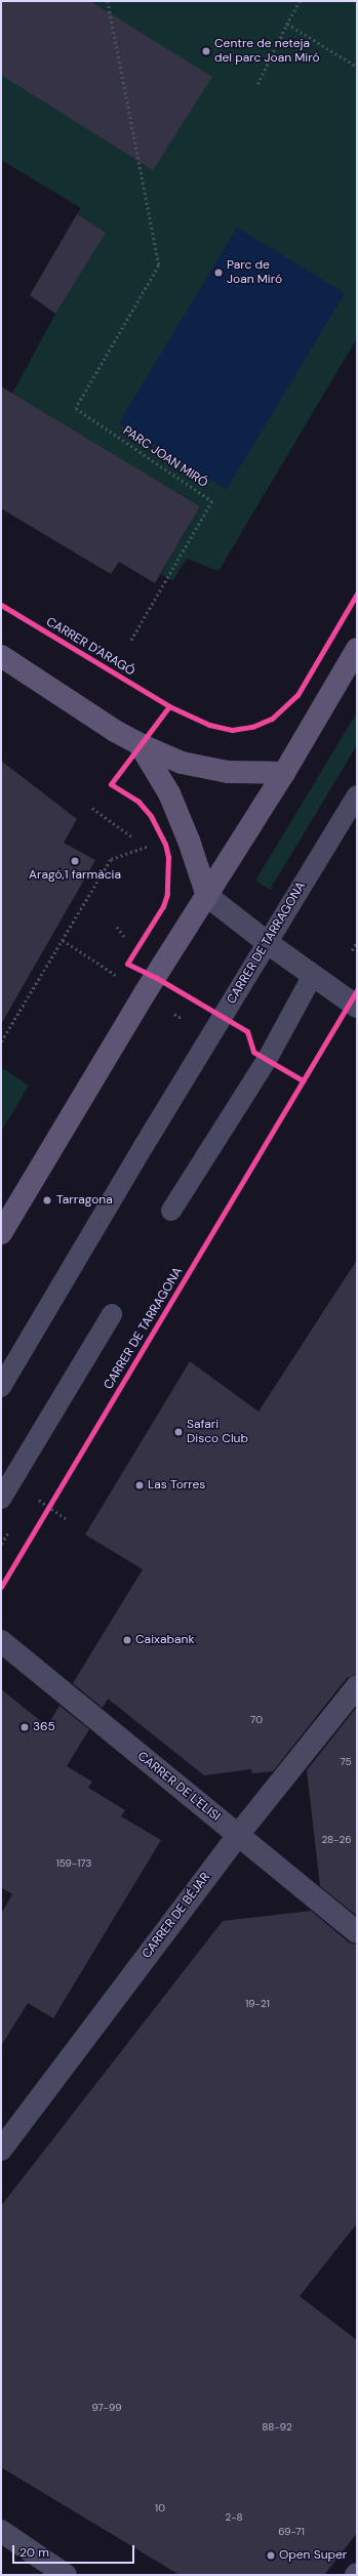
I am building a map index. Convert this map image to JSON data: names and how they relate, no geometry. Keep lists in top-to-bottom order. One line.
{"streets":{"street":["CARRER DE L'ELISI","CARRER DE BÉJAR"],"lane":["CARRER DE TARRAGONA"],"path":["PARC JOAN MIRÓ"],"cycle path":["CARRER D'ARAGÓ"]},"crossings":[["CARRER DE L'ELISI","CARRER DE BÉJAR"]],"places":["Centre de neteja del parc Joan Miró","Parc de Joan Miró","Aragó,1 farmàcia","Tarragona","Safari Disco Club","Las Torres","Caixabank","365","Open Super"],"house_numbers":["70","75","28-26","159-173","19-21","97-99","88-92","10","2-8","69-71"],"scale_bar":"20 m"}
